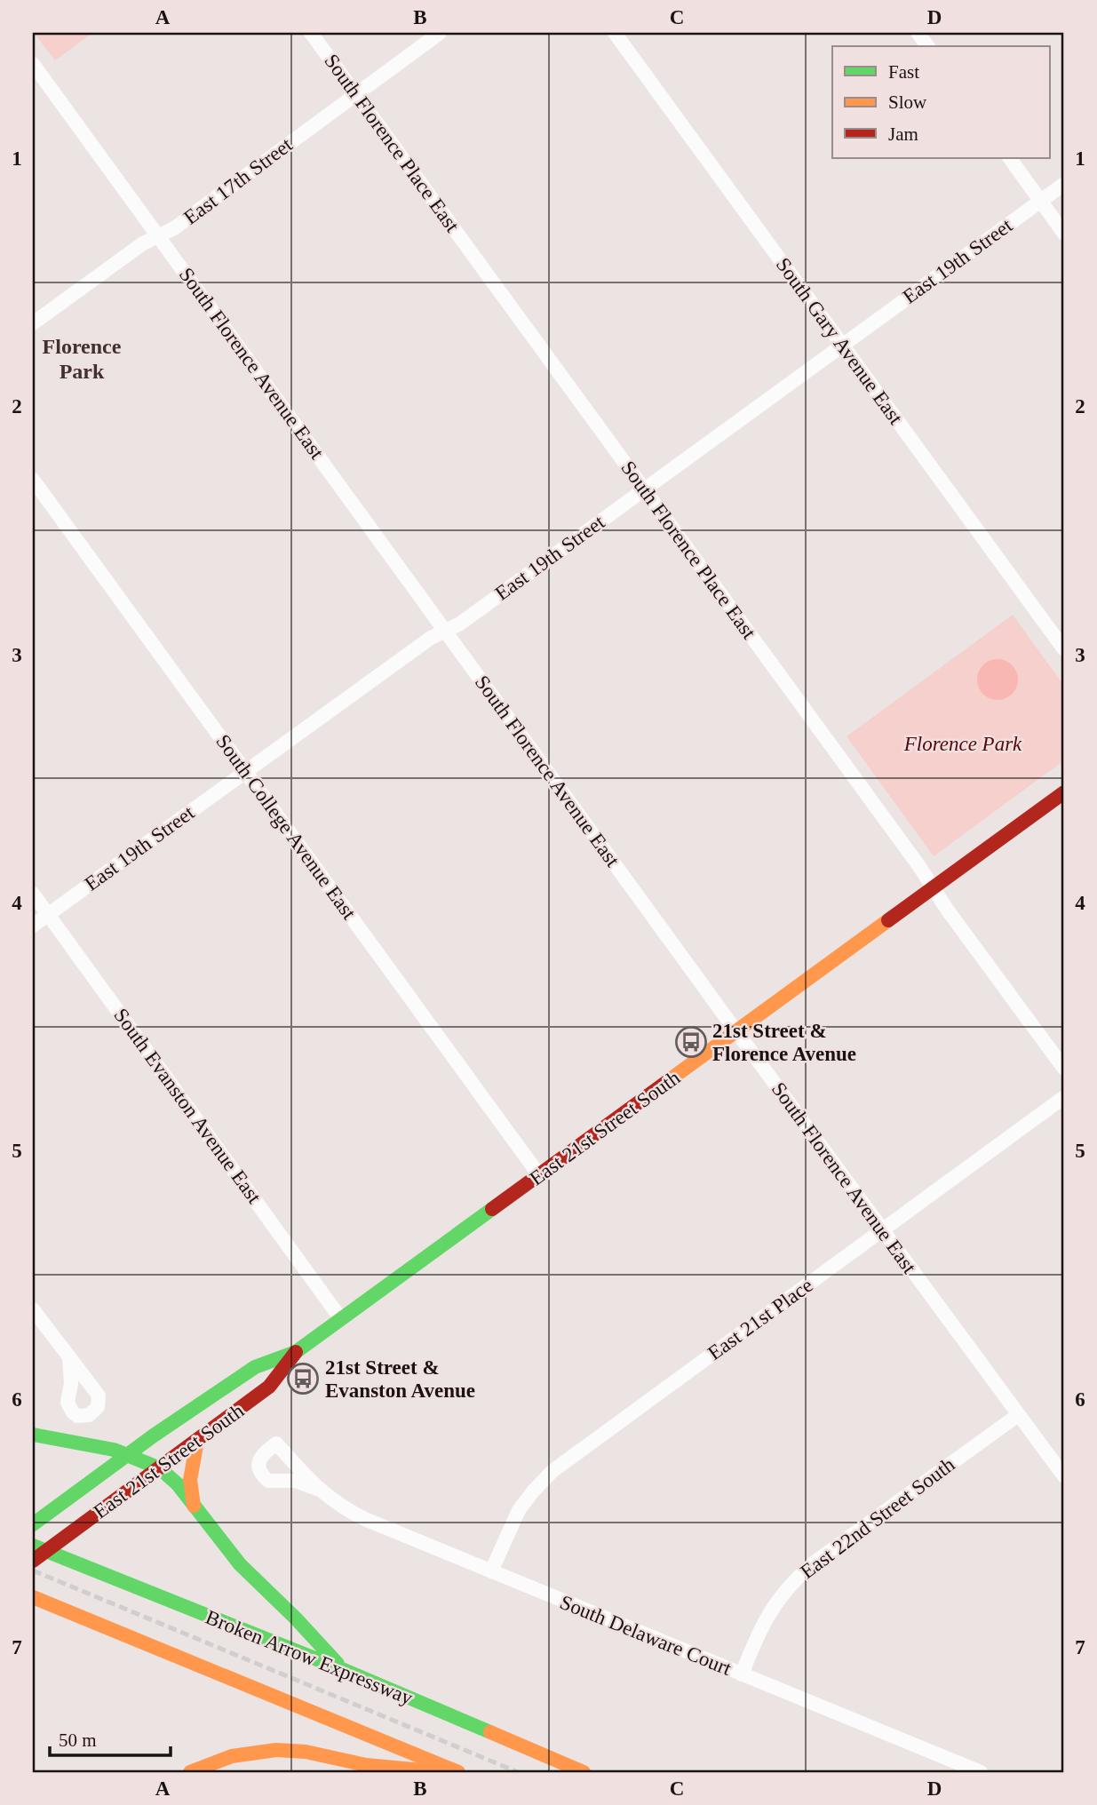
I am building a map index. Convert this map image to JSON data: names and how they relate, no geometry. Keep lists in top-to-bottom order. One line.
{"streets":{"main road":["East 21st Street South","Broken Arrow Expressway"],"street":["South Florence Place East","East 17th Street","East 19th Street","South Gary Avenue East","South Florence Avenue East","South College Avenue East","South Evanston Avenue East","East 21st Place","East 22nd Street South","South Delaware Court"]},"crossings":[["South Florence Place East","East 17th Street"],["South Florence Place East","East 19th Street"],["South Florence Place East","East 21st Street South"],["East 17th Street","South Florence Avenue East"],["East 19th Street","South Gary Avenue East"],["East 19th Street","South Florence Avenue East"],["East 19th Street","South College Avenue East"],["East 19th Street","South Evanston Avenue East"],["South Florence Avenue East","East 21st Street South"],["South Florence Avenue East","East 21st Place"],["South Florence Avenue East","East 22nd Street South"],["South College Avenue East","East 21st Street South"],["South Evanston Avenue East","East 21st Street South"],["East 21st Place","South Delaware Court"],["East 22nd Street South","South Delaware Court"]],"districts":["Florence Park"],"parks":["Florence Park"],"places":{"bus stop":["21st Street & Florence Avenue","21st Street & Evanston Avenue"]},"legend":["Fast","Slow","Jam"],"scale_bar":"50 m","grid":{"columns":["A","B","C","D"],"rows":["1","2","3","4","5","6","7"]}}
